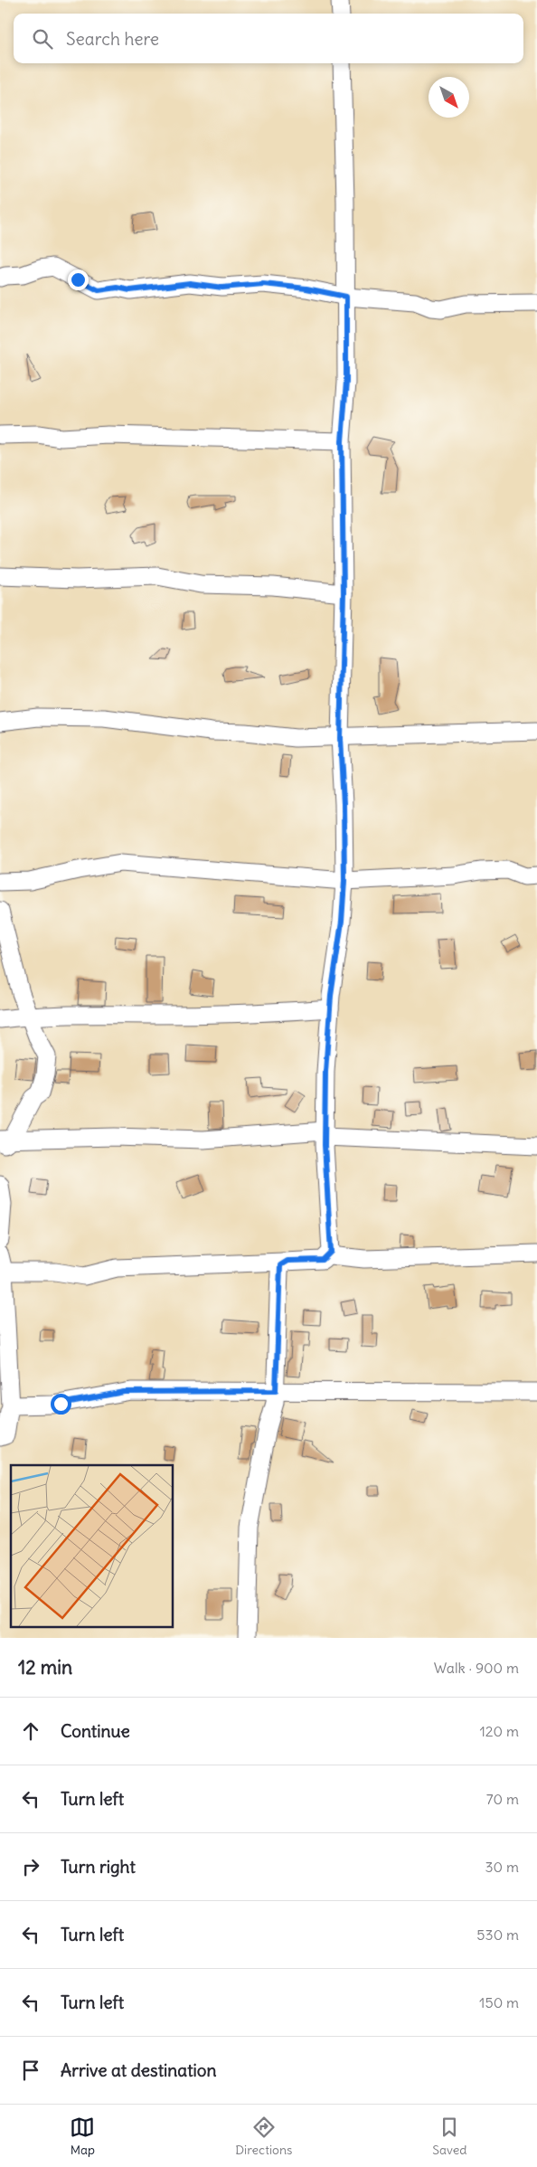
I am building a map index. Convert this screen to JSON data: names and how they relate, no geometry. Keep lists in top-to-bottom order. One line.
{"north":"bottom right","page":{"search":"Search here","heading":["12 min","Walk · 900 m"],"list":[["Continue","120 m"],["Turn left","70 m"],["Turn right","30 m"],["Turn left","530 m"],["Turn left","150 m"],"Arrive at destination"],"nav":["Map","Directions","Saved"]}}
